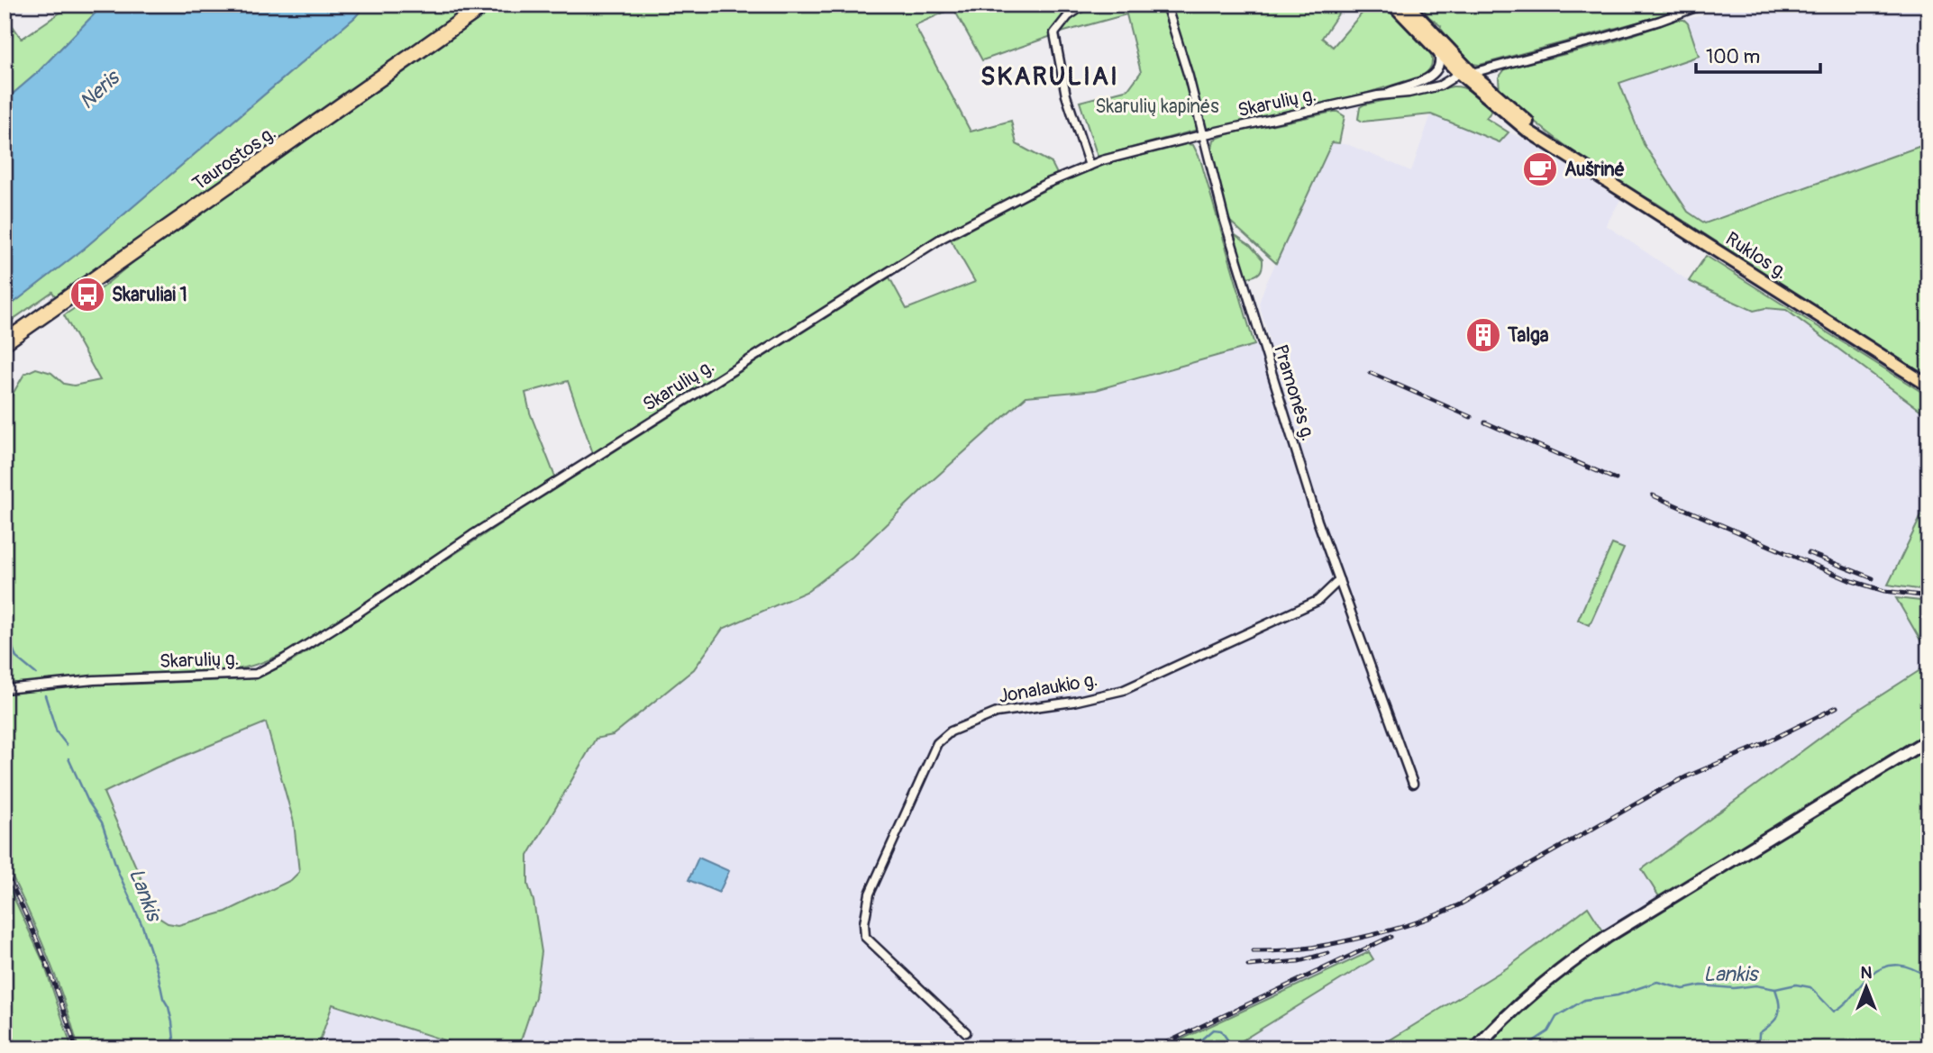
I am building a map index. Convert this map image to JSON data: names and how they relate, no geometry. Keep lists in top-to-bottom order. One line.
{"streets":{"highway":["Taurostos g."],"main road":["Ruklos g."],"street":["Skarulių g.","Pramonės g.","Jonalaukio g."]},"crossings":[["Skarulių g.","Pramonės g."],["Pramonės g.","Jonalaukio g."]],"districts":["SKARULIAI"],"water":["Neris","Lankis"],"parks":["Skarulių kapinės"],"places":{"cafe":["Aušrinė"],"bus stop":["Skaruliai 1"],"building":["Talga"]},"scale_bar":"100 m","north":"top"}
